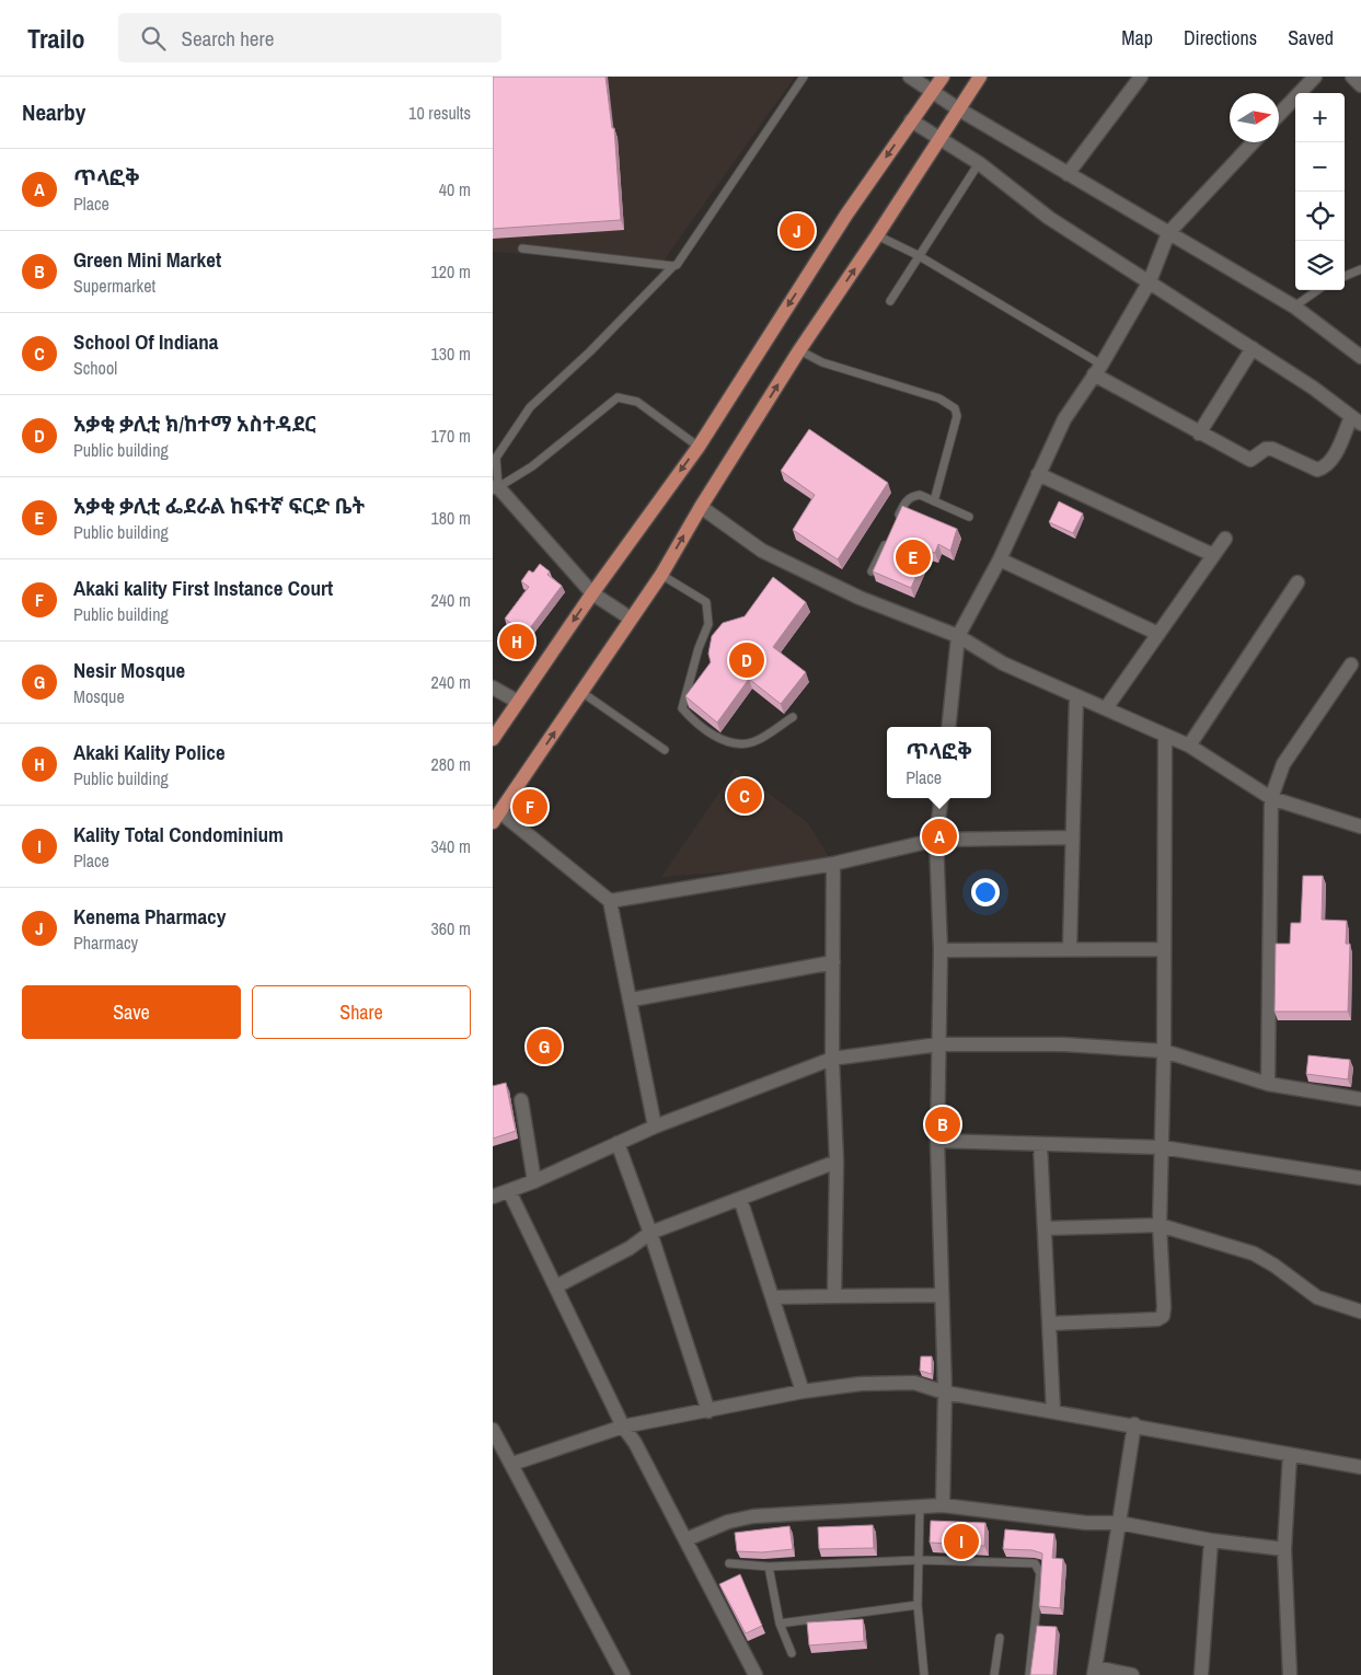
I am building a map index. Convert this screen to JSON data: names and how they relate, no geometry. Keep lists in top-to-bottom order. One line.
{"north":"right","page":{"header":"Trailo","search":"Search here","nav":["Map","Directions","Saved"],"heading":["Nearby","10 results"],"map_buttons":["+","−"],"list":[{"mark":"A","name":"ጥላፎቅ","note":"Place","value":"40 m"},{"mark":"B","name":"Green Mini Market","note":"Supermarket","value":"120 m"},{"mark":"C","name":"School Of Indiana","note":"School","value":"130 m"},{"mark":"D","name":"አቃቂ ቃሊቲ ክ/ከተማ አስተዳደር","note":"Public building","value":"170 m"},{"mark":"E","name":"አቃቂ ቃሊቲ ፌደራል ከፍተኛ ፍርድ ቤት","note":"Public building","value":"180 m"},{"mark":"F","name":"Akaki kality First Instance Court","note":"Public building","value":"240 m"},{"mark":"G","name":"Nesir Mosque","note":"Mosque","value":"240 m"},{"mark":"H","name":"Akaki Kality Police","note":"Public building","value":"280 m"},{"mark":"I","name":"Kality Total Condominium","note":"Place","value":"340 m"},{"mark":"J","name":"Kenema Pharmacy","note":"Pharmacy","value":"360 m"}],"pins":["J","E","H","D","C","F","A","G","B","I"],"popup":["ጥላፎቅ","Place"],"buttons":["Save","Share"]}}
